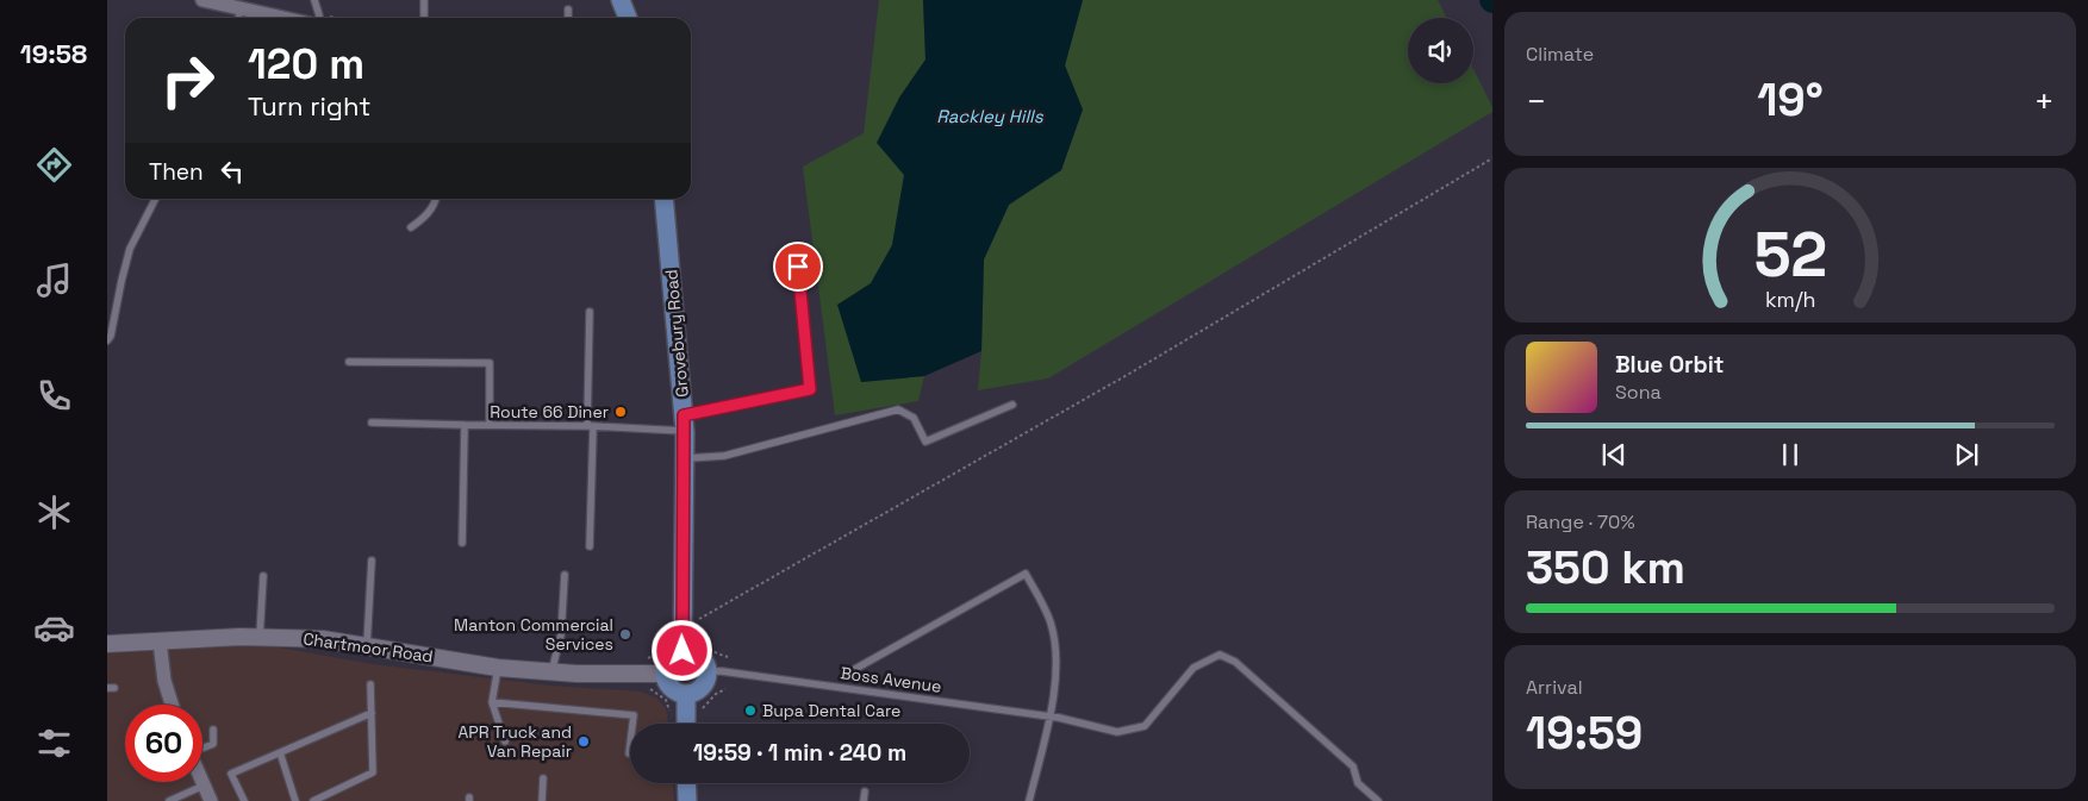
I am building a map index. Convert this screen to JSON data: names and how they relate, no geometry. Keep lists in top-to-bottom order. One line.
{"streets":{"main road":["Grovebury Road"],"street":["Chartmoor Road"],"lane":["Boss Avenue"]},"crossings":[["Grovebury Road","Chartmoor Road"],["Grovebury Road","Boss Avenue"],["Chartmoor Road","Boss Avenue"]],"water":["Rackley Hills"],"places":["Route 66 Diner","Manton Commercial Services","Bupa Dental Care","APR Truck and Van Repair"],"page":{"tabs":"19:58","tile":["Climate",["Range · 70%","350 km"],["Arrival","19:59"]],"turn":["120 m","Turn right"],"heat":["−","19°","+"],"then":"Then","song":["Blue Orbit","Sona"],"limit":"60","trip":"19:59 · 1 min · 240 m","gauge":["52","km/h"]}}
